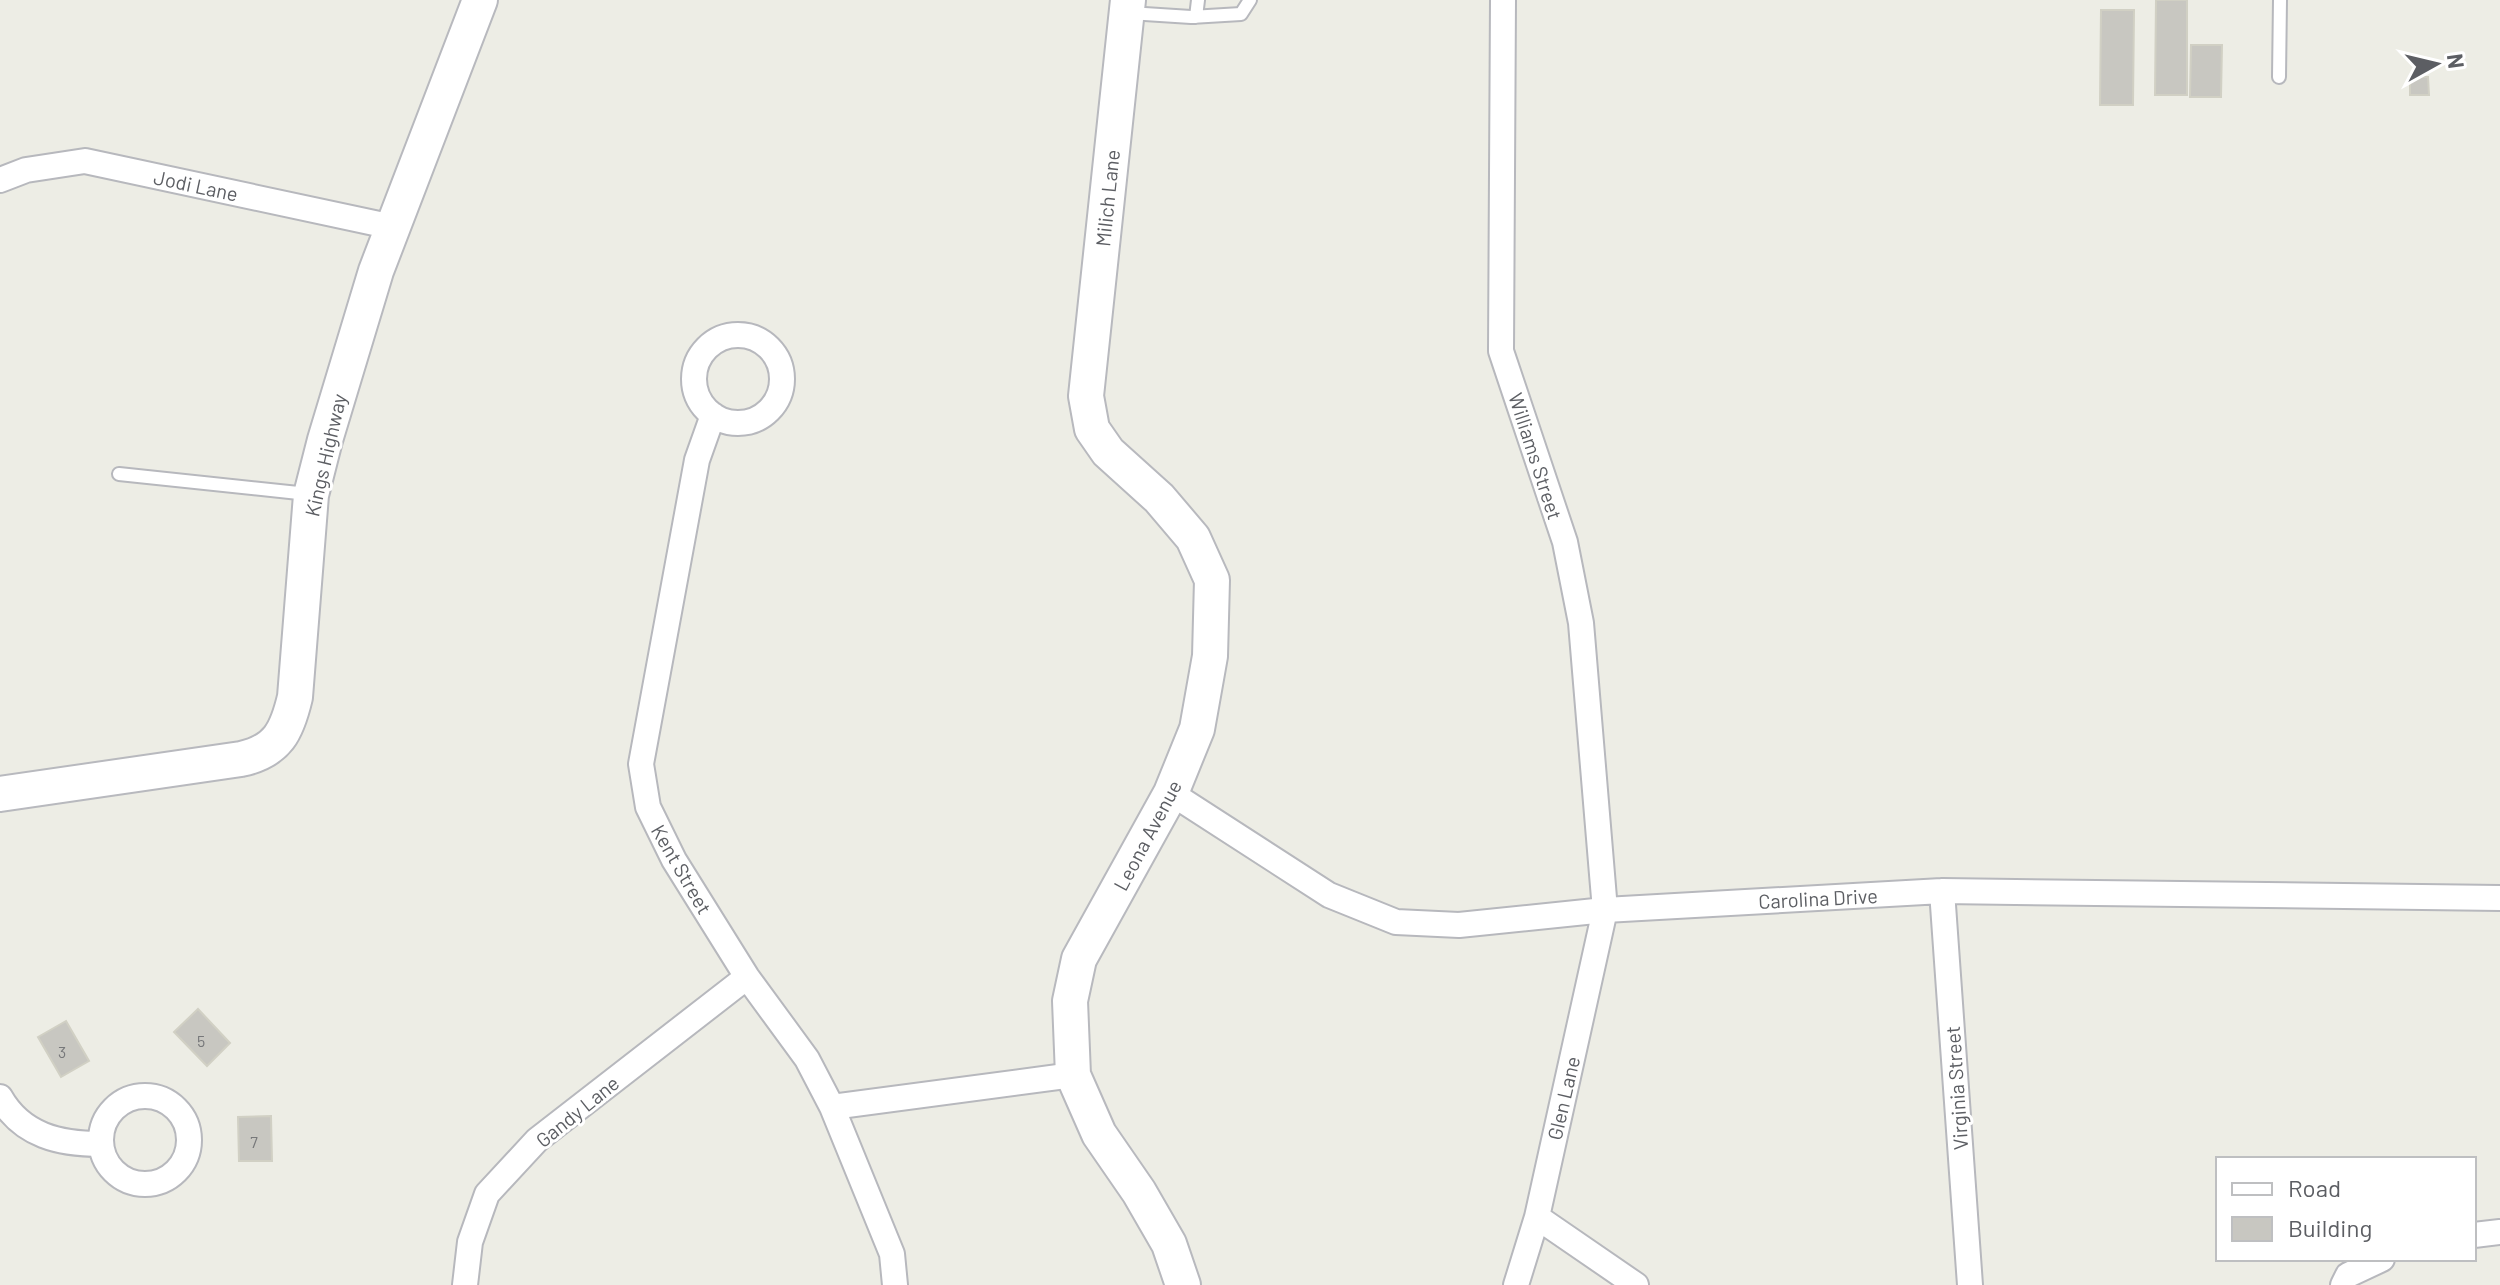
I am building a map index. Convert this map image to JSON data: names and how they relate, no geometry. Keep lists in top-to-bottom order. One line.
{"streets":{"street":["Jodi Lane","Milich Lane","Kings Highway","Williams Street","Leona Avenue","Kent Street","Carolina Drive","Virginia Street","Glen Lane","Gandy Lane"]},"crossings":[["Jodi Lane","Kings Highway"],["Milich Lane","Leona Avenue"],["Williams Street","Carolina Drive"],["Williams Street","Glen Lane"],["Leona Avenue","Carolina Drive"],["Kent Street","Gandy Lane"],["Carolina Drive","Virginia Street"],["Carolina Drive","Glen Lane"]],"house_numbers":["5","3","7"],"legend":["Road","Building"],"north":"right"}
